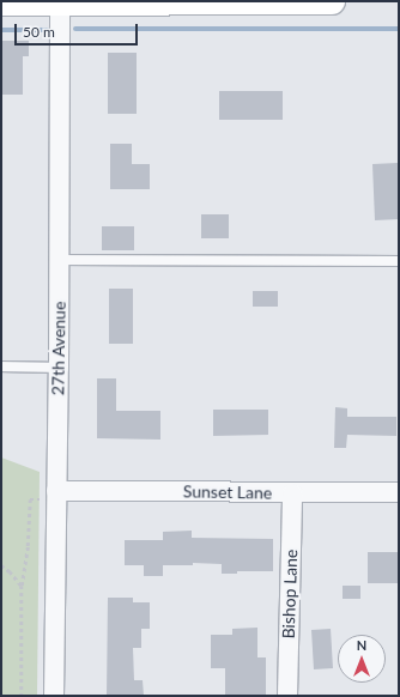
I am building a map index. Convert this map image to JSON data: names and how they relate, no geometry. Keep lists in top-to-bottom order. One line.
{"streets":{"street":["27th Avenue","Sunset Lane","Bishop Lane"]},"crossings":[["27th Avenue","Sunset Lane"],["Sunset Lane","Bishop Lane"]],"scale_bar":"50 m","north":"top"}
